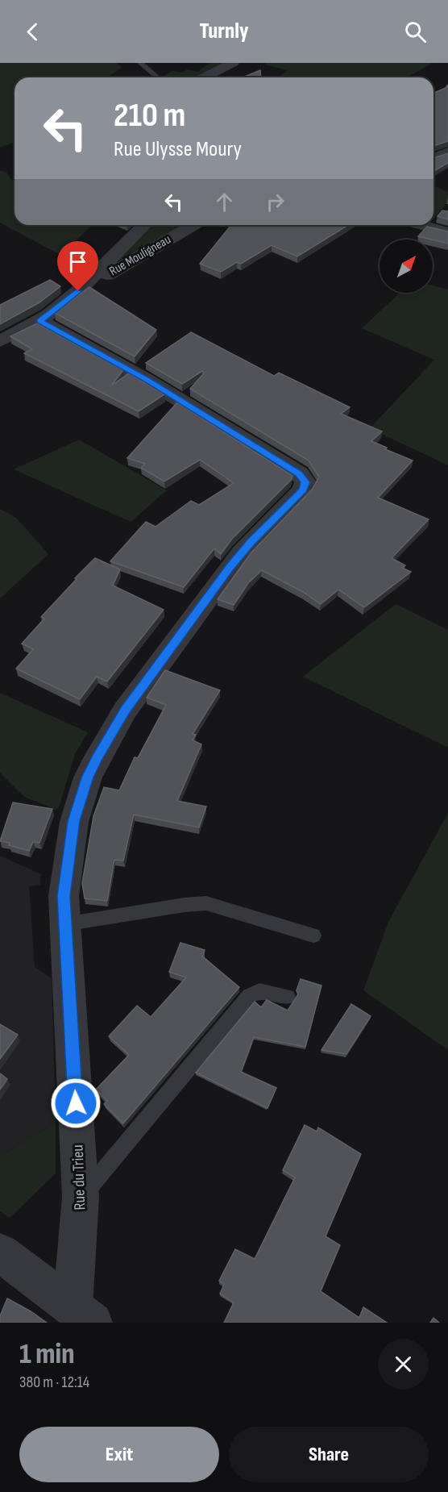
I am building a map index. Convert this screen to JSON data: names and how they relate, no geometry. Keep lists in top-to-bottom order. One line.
{"streets":{"street":["Rue Mouligneau","Rue du Trieu"]},"north":"top right","page":{"header":"Turnly","turn":["210 m","Rue Ulysse Moury"],"heading":["1 min","380 m · 12:14"],"buttons":["Exit","Share"]}}
